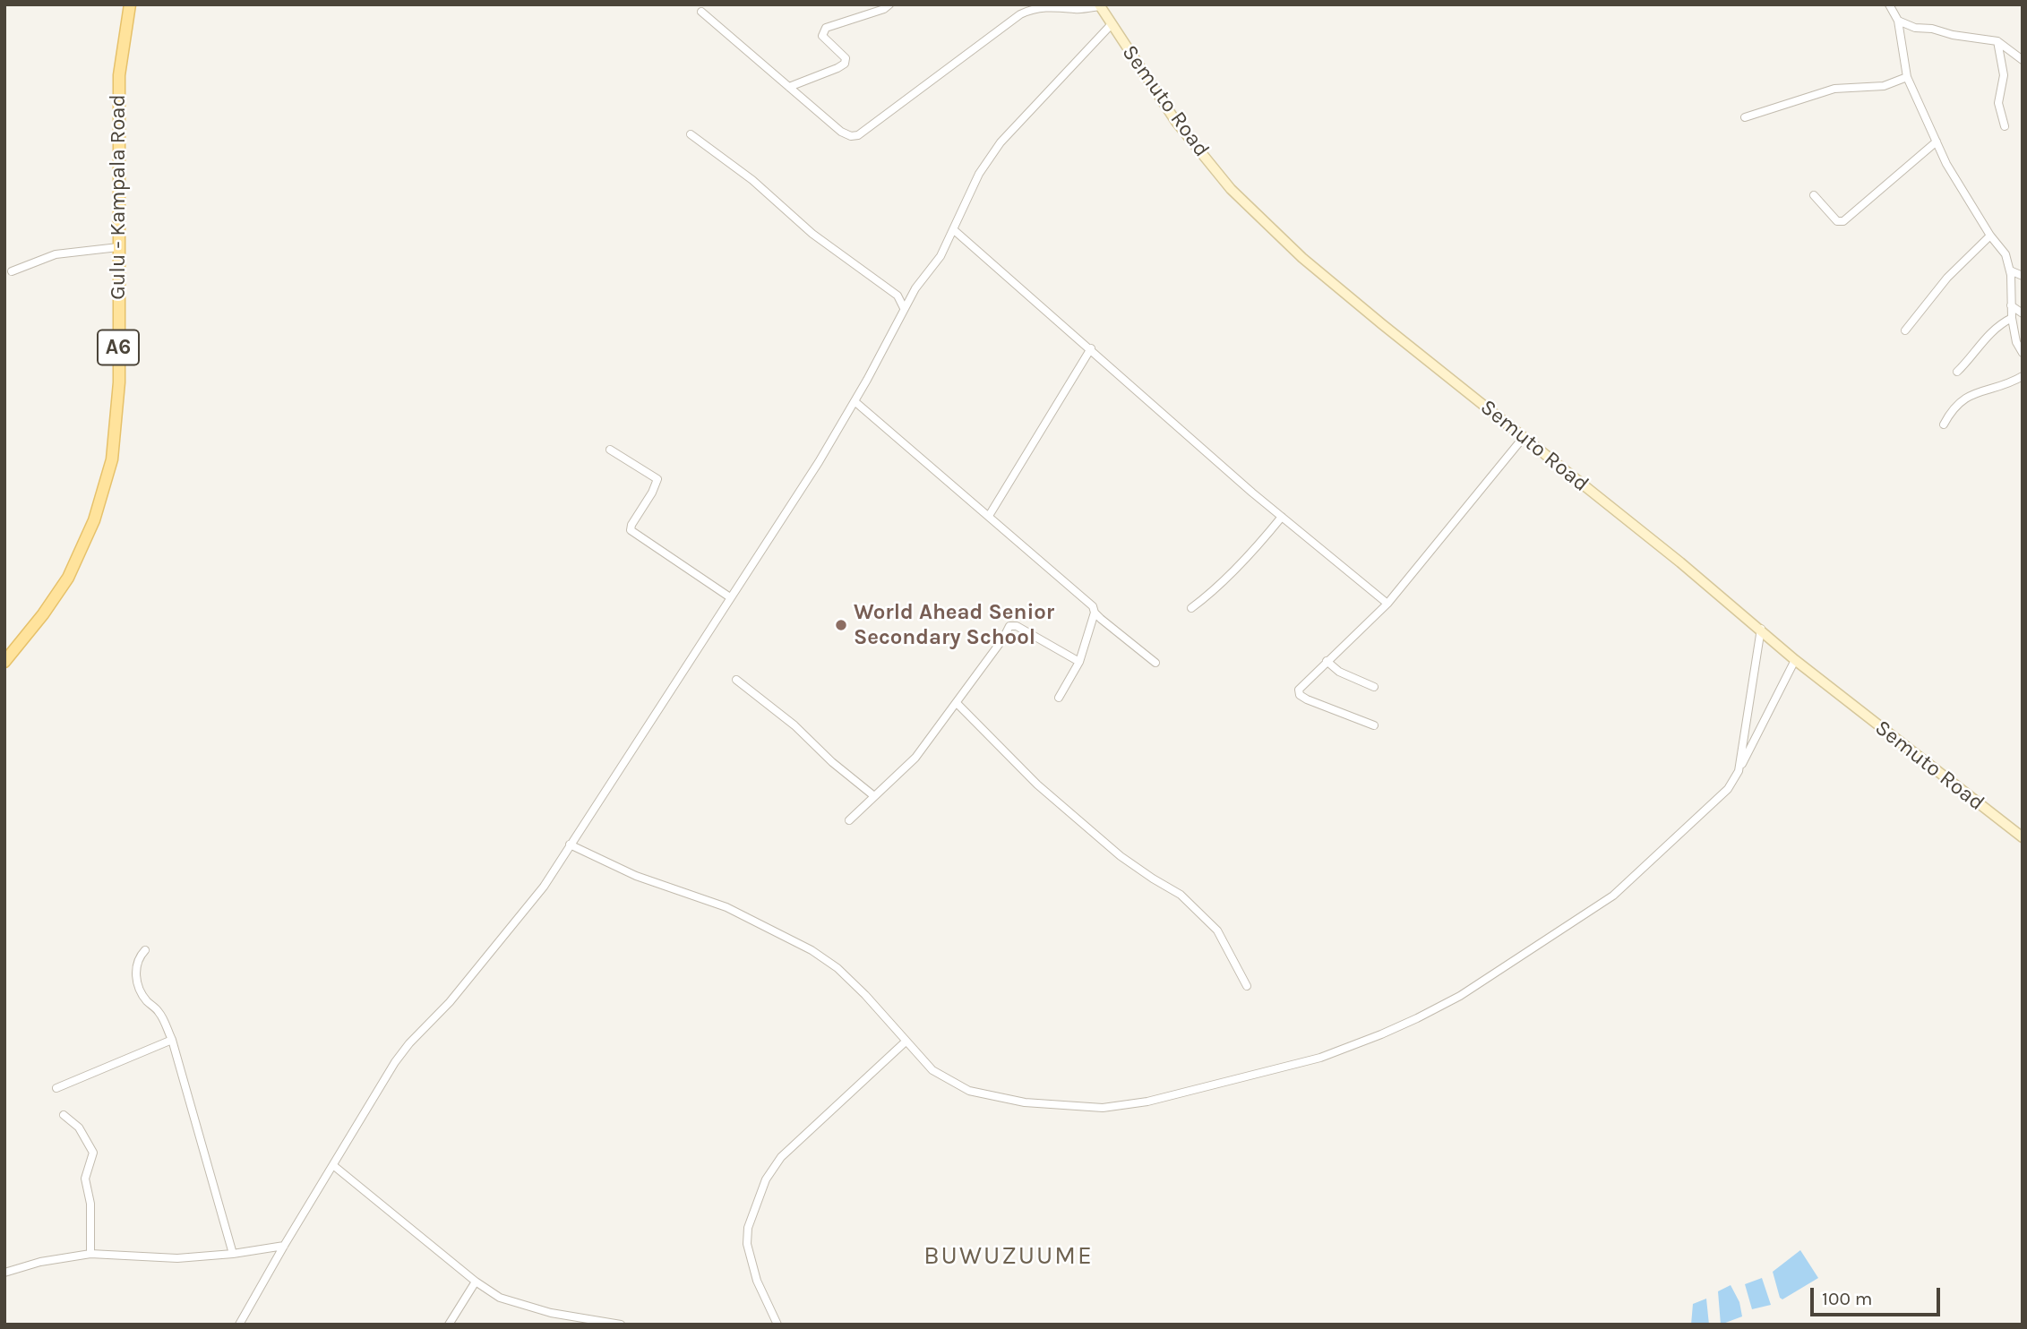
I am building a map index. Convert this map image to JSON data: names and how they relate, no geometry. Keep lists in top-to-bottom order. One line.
{"streets":{"main road":["Semuto Road","Gulu - Kampala Road","A6"]},"districts":["BUWUZUUME"],"places":["World Ahead Senior Secondary School"],"scale_bar":"100 m"}
